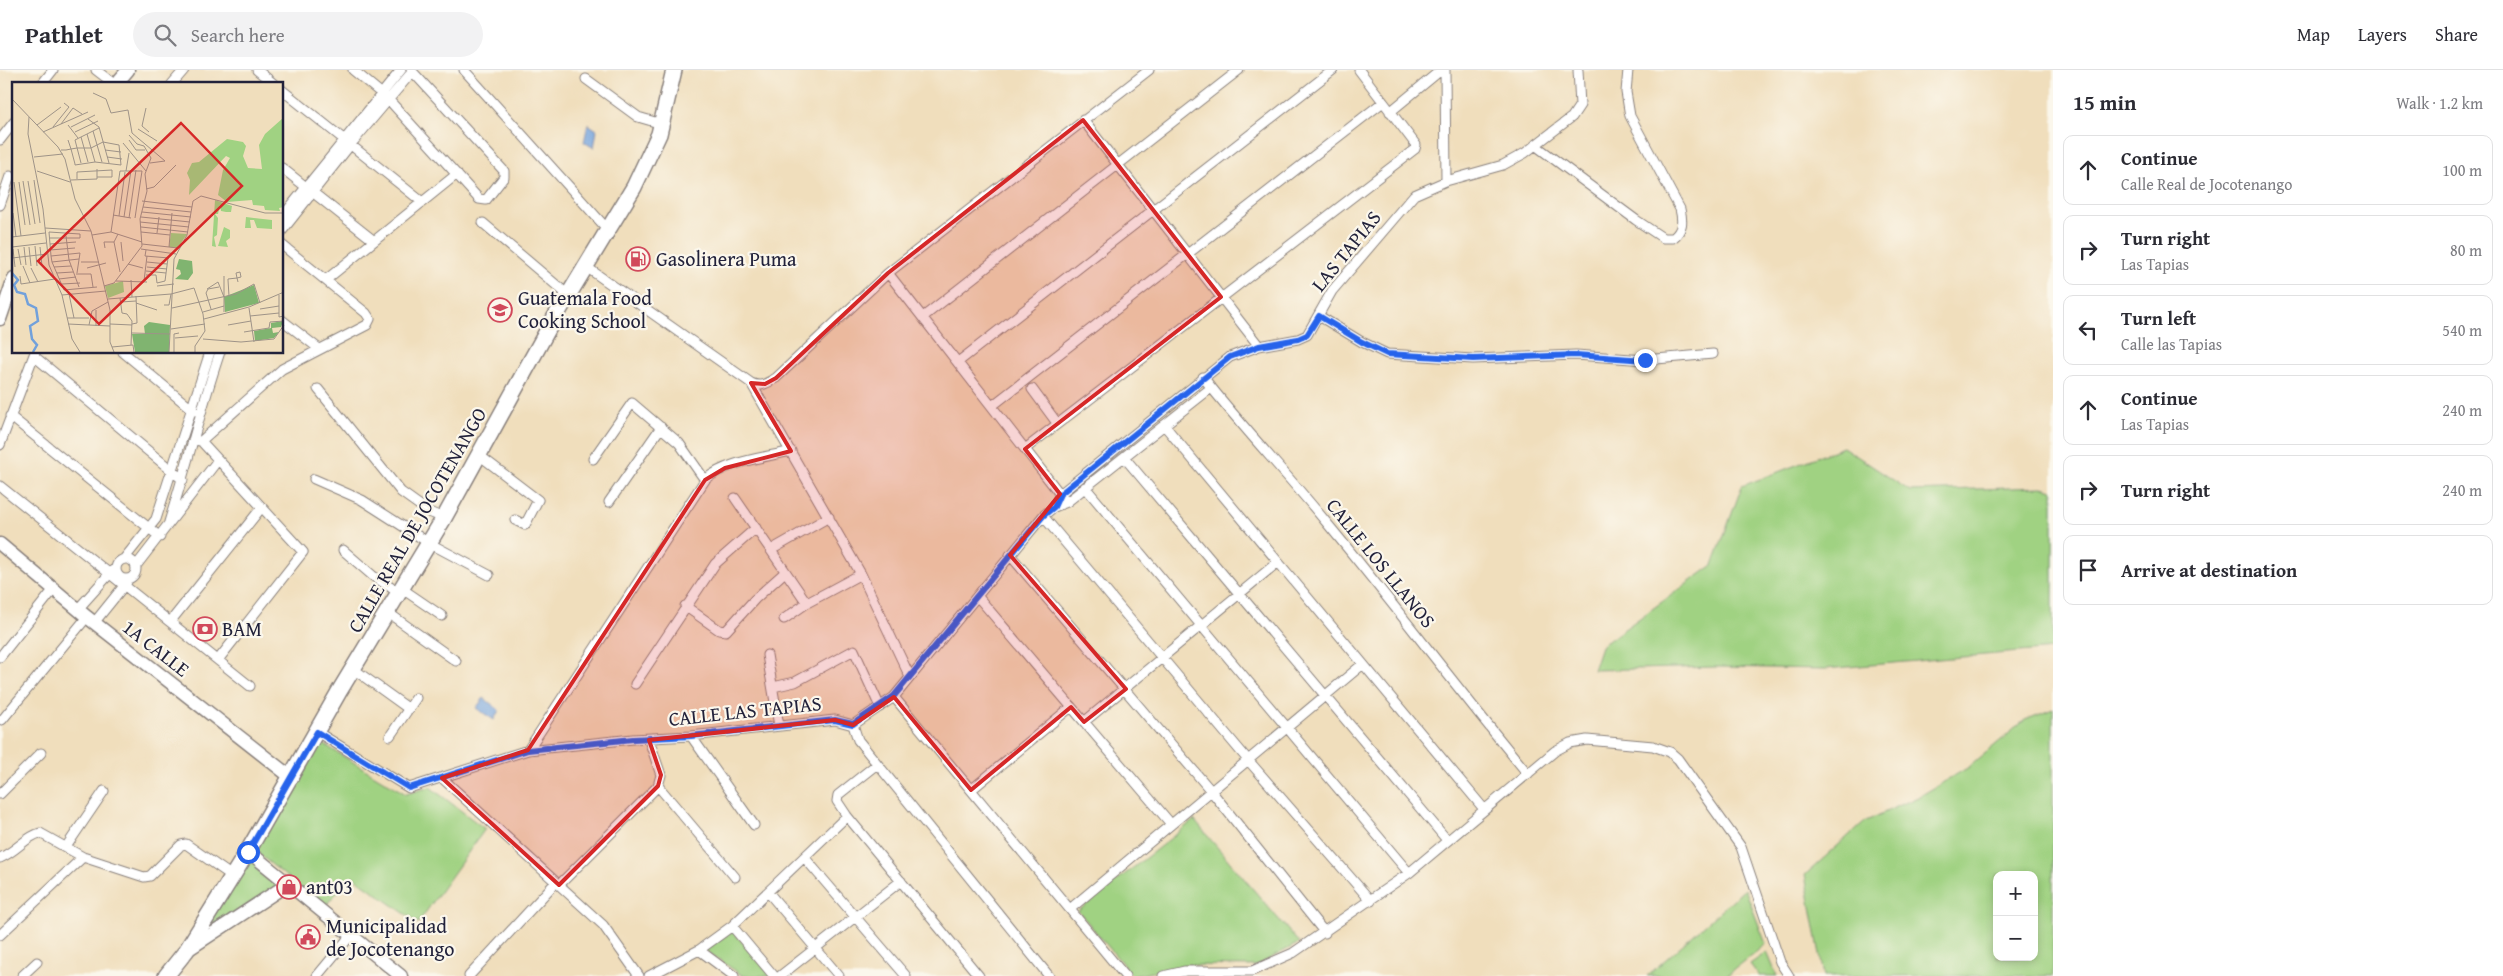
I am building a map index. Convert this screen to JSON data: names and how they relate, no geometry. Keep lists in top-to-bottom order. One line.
{"streets":{"main road":["CALLE REAL DE JOCOTENANGO"],"street":["LAS TAPIAS","CALLE LOS LLANOS","1A CALLE","CALLE LAS TAPIAS"]},"crossings":[["LAS TAPIAS","CALLE LOS LLANOS"],["CALLE REAL DE JOCOTENANGO","1A CALLE"],["CALLE REAL DE JOCOTENANGO","CALLE LAS TAPIAS"]],"places":{"fuel station":["Gasolinera Puma"],"school or university":["Guatemala Food Cooking School"],"bank":["BAM"],"shop":["ant03"],"public building":["Municipalidad de Jocotenango"]},"page":{"header":"Pathlet","search":"Search here","nav":["Map","Layers","Share"],"heading":["15 min","Walk · 1.2 km"],"list":[["Continue","Calle Real de Jocotenango","100 m"],["Turn right","Las Tapias","80 m"],["Turn left","Calle las Tapias","540 m"],["Continue","Las Tapias","240 m"],["Turn right","240 m"],"Arrive at destination"],"map_buttons":["+","−"]}}
